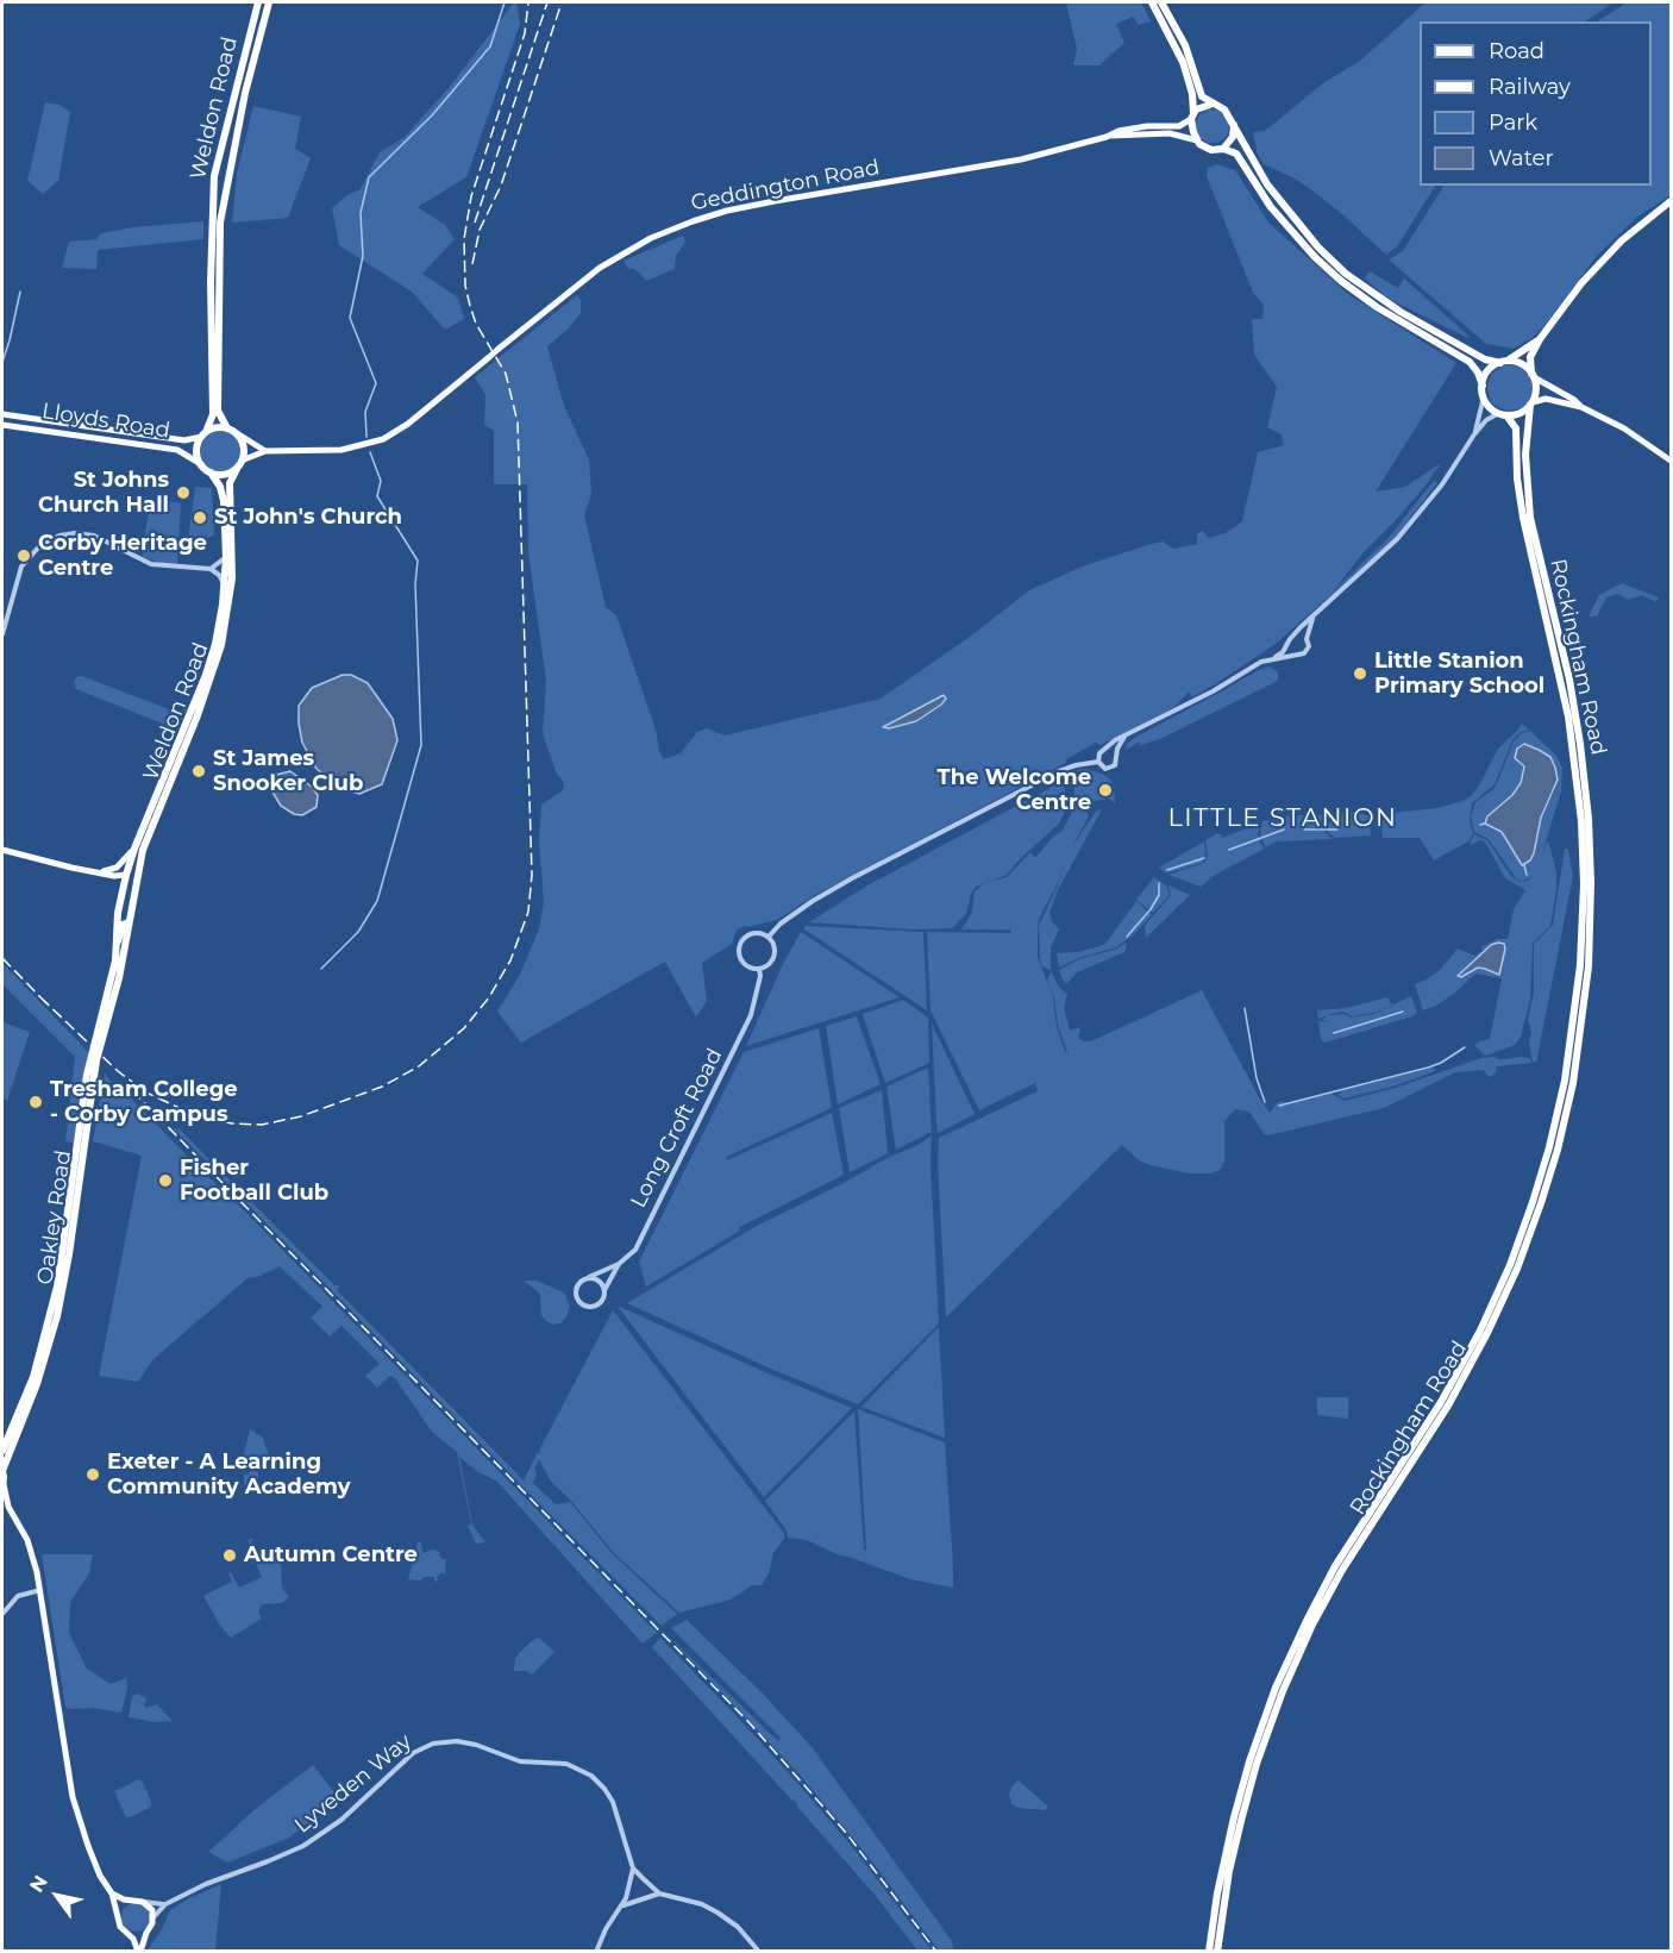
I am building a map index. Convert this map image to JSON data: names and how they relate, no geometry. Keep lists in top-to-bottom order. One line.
{"streets":{"highway":["Weldon Road","Rockingham Road","Oakley Road"],"main road":["Geddington Road","Lloyds Road"],"street":["Long Croft Road","Lyveden Way"]},"crossings":[["Weldon Road","Lloyds Road"],["Weldon Road","Oakley Road"]],"districts":["LITTLE STANION"],"places":["St Johns Church Hall","St John's Church","Corby Heritage Centre","Little Stanion Primary School","St James Snooker Club","The Welcome Centre","Tresham College - Corby Campus","Fisher Football Club","Exeter - A Learning Community Academy","Autumn Centre"],"legend":["Road","Railway","Park","Water"],"north":"top left"}
